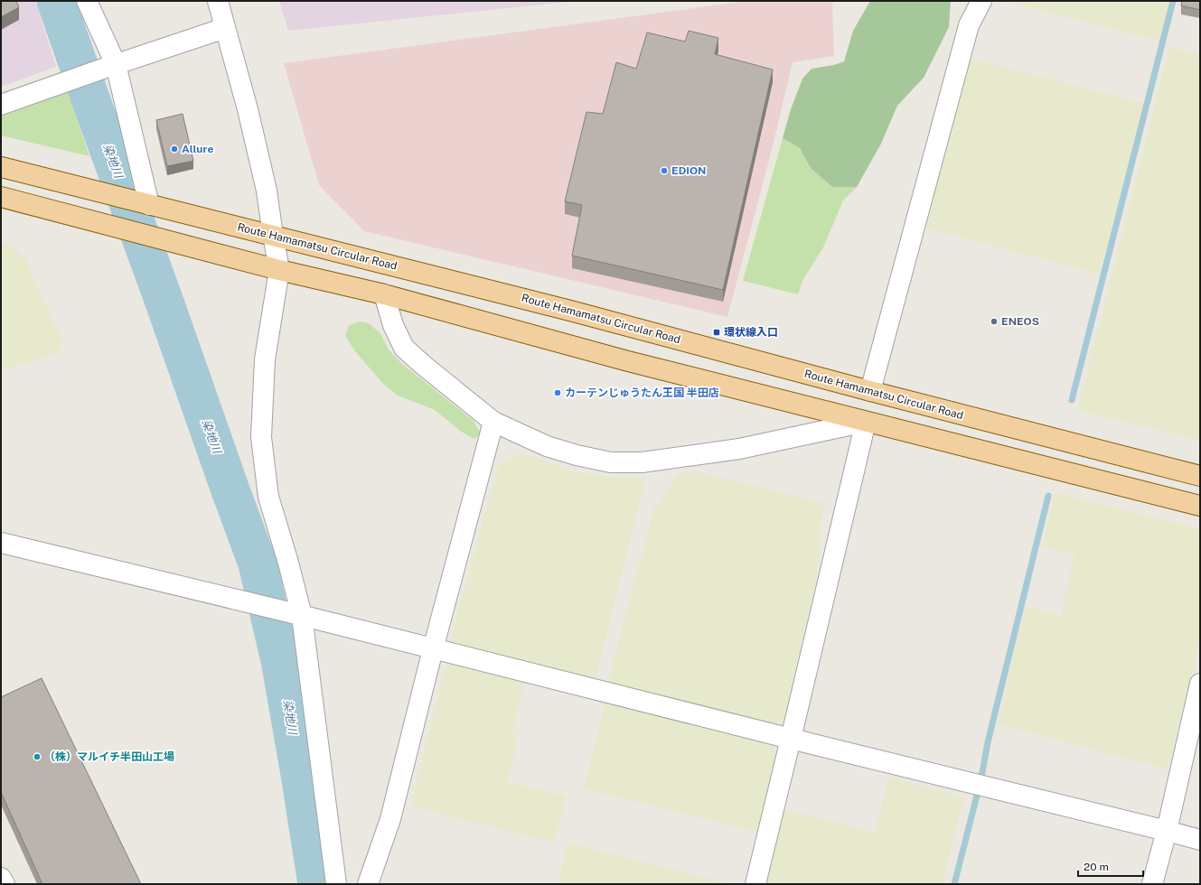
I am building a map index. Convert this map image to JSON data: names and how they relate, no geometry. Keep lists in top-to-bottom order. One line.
{"streets":{"main road":["Route Hamamatsu Circular Road"]},"water":["染地川"],"places":{"other":["Allure","EDION","ENEOS","カーテンじゅうたん王国 半田店","（株）マルイチ半田山工場"],"transit":["環状線入口"]},"scale_bar":"20 m"}
